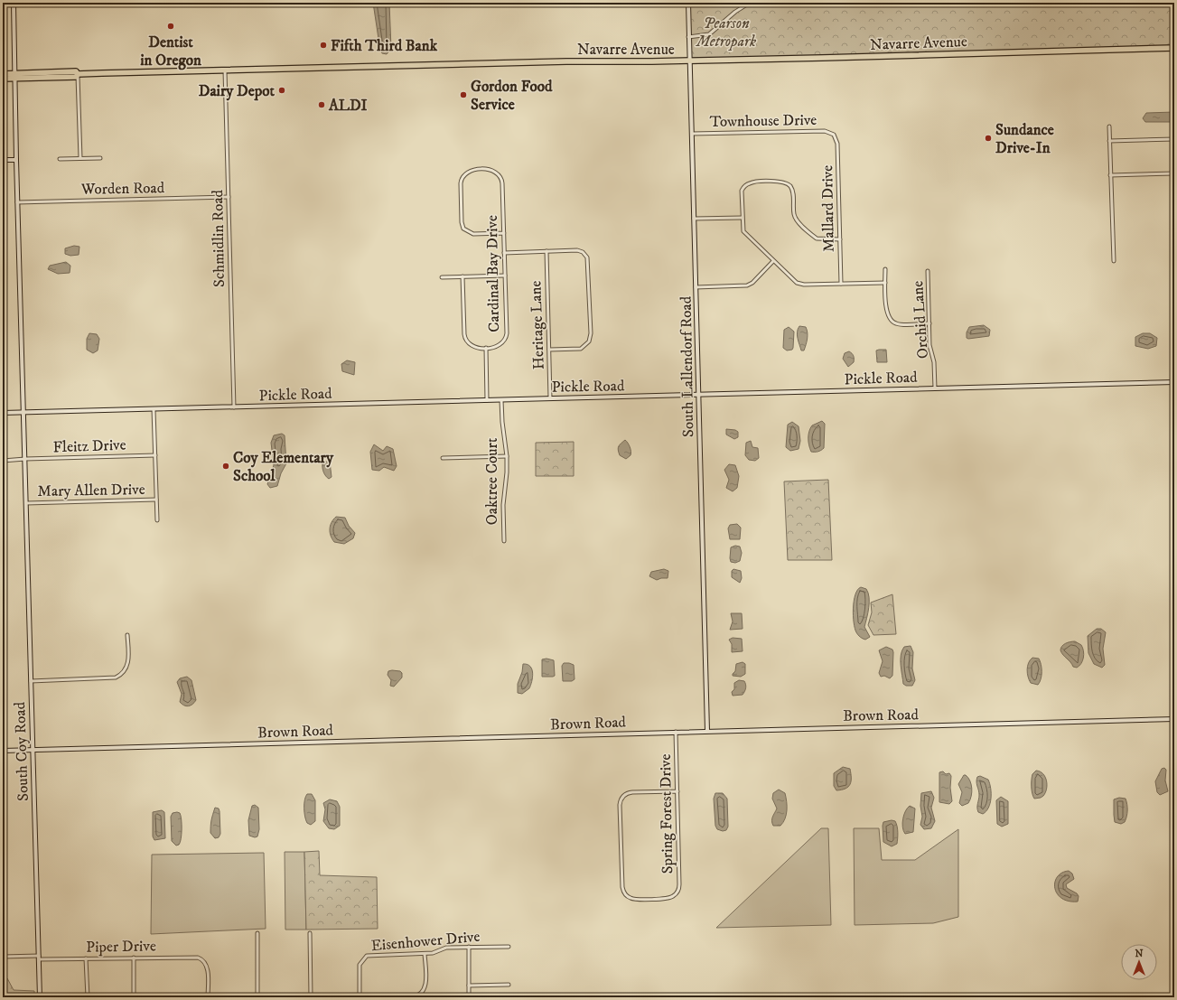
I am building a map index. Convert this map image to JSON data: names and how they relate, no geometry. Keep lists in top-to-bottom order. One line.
{"streets":{"highway":["Navarre Avenue"],"street":["Townhouse Drive","Worden Road","Mallard Drive","Schmidlin Road","Cardinal Bay Drive","Orchid Lane","Heritage Lane","South Lallendorf Road","Pickle Road","Fleitz Drive","Oaktree Court","Mary Allen Drive","Brown Road","South Coy Road","Spring Forest Drive","Eisenhower Drive","Piper Drive"]},"crossings":[["Navarre Avenue","Schmidlin Road"],["Navarre Avenue","South Lallendorf Road"],["Navarre Avenue","South Coy Road"],["Townhouse Drive","Mallard Drive"],["Townhouse Drive","South Lallendorf Road"],["Worden Road","Schmidlin Road"],["Worden Road","South Coy Road"],["Schmidlin Road","Pickle Road"],["Cardinal Bay Drive","Pickle Road"],["Orchid Lane","Pickle Road"],["Heritage Lane","Pickle Road"],["South Lallendorf Road","Pickle Road"],["South Lallendorf Road","Brown Road"],["Pickle Road","Oaktree Court"],["Pickle Road","South Coy Road"],["Fleitz Drive","South Coy Road"],["Mary Allen Drive","South Coy Road"],["Brown Road","South Coy Road"],["Brown Road","Spring Forest Drive"],["South Coy Road","Piper Drive"]],"parks":["Pearson Metropark"],"places":["Dentist in Oregon","Fifth Third Bank","Dairy Depot","Gordon Food Service","ALDI","Sundance Drive-In","Coy Elementary School"],"north":"top"}
